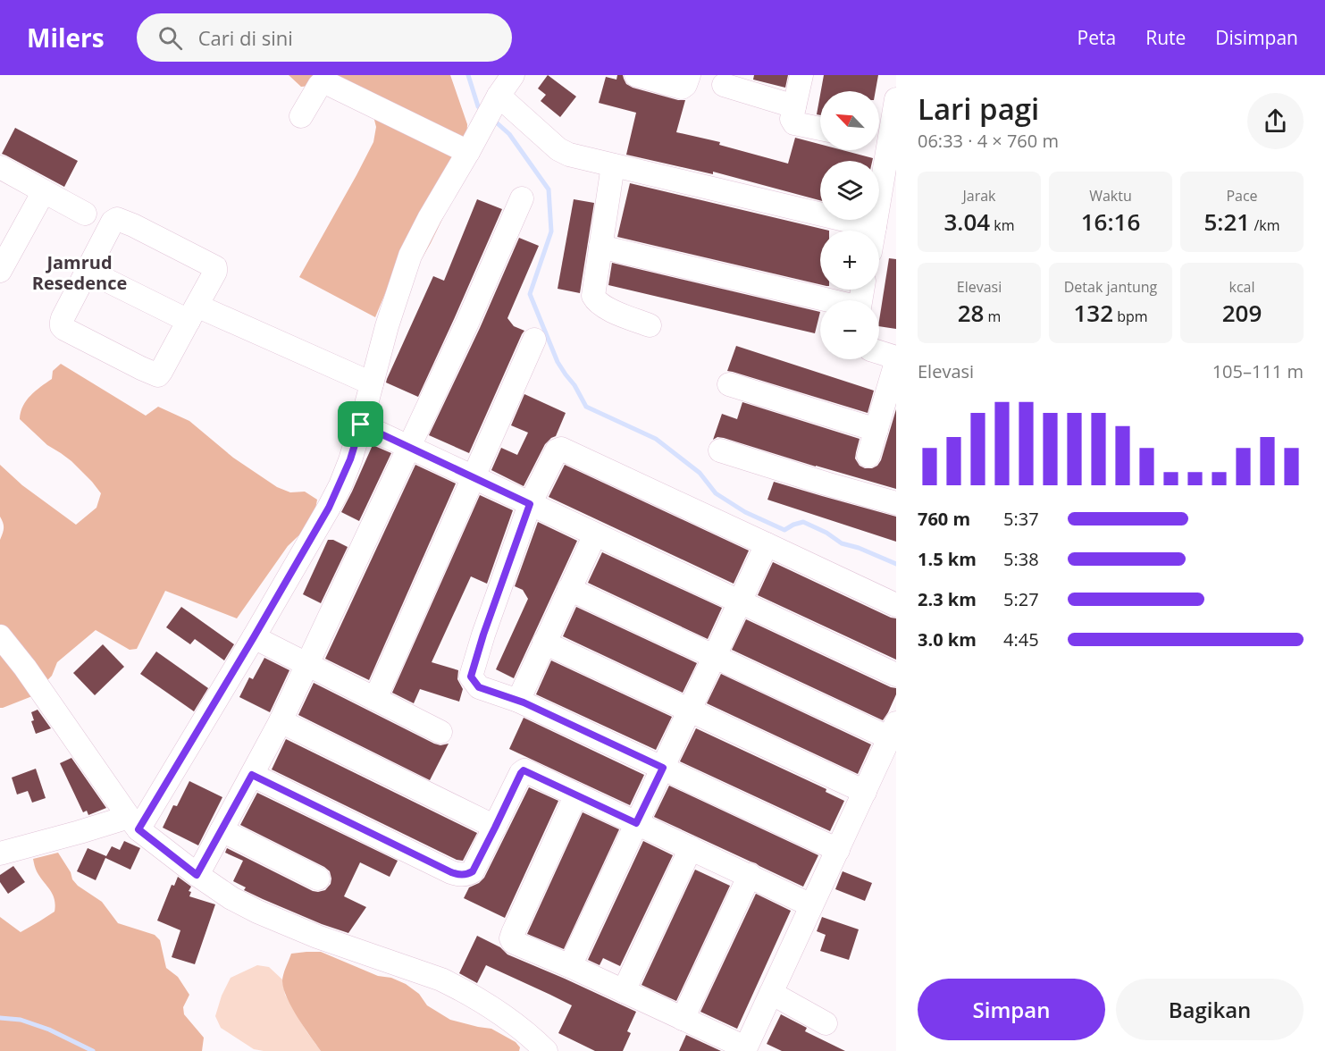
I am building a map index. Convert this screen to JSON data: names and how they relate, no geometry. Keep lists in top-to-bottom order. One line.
{"districts":["Jamrud Resedence"],"north":"top left","page":{"header":"Milers","search":"Cari di sini","nav":["Peta","Rute","Disimpan"],"heading":["Lari pagi","06:33 · 4 × 760 m"],"map_buttons":["+","−"],"stats":[["Jarak","3.04 km"],["Waktu","16:16"],["Pace","5:21 /km"],["Elevasi","28 m"],["Detak jantung","132 bpm"],["kcal","209"]],"chart":["Elevasi","105–111 m"],"list":[{"name":"760 m","note":"5:37"},{"name":"1.5 km","note":"5:38"},{"name":"2.3 km","note":"5:27"},{"name":"3.0 km","note":"4:45"}],"buttons":["Simpan","Bagikan"]}}
